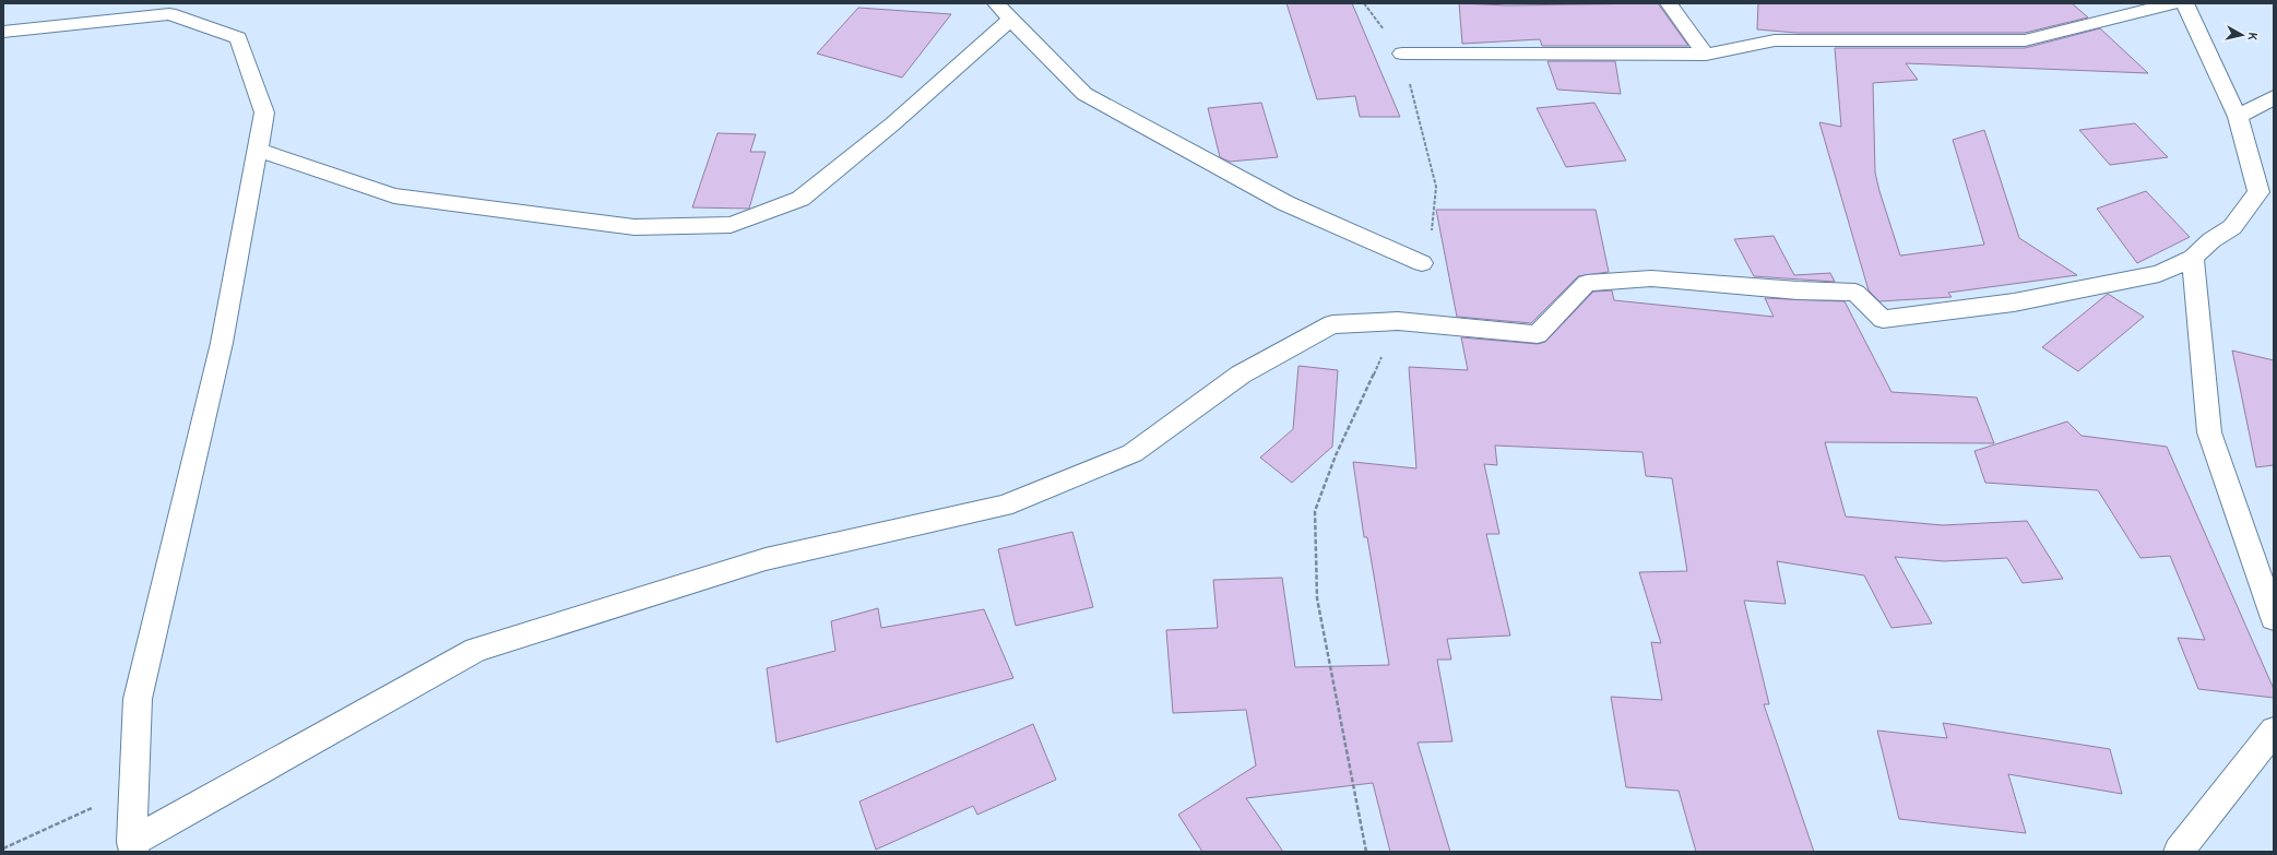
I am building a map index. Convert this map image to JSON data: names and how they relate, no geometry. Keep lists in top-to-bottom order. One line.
{"north":"right"}
